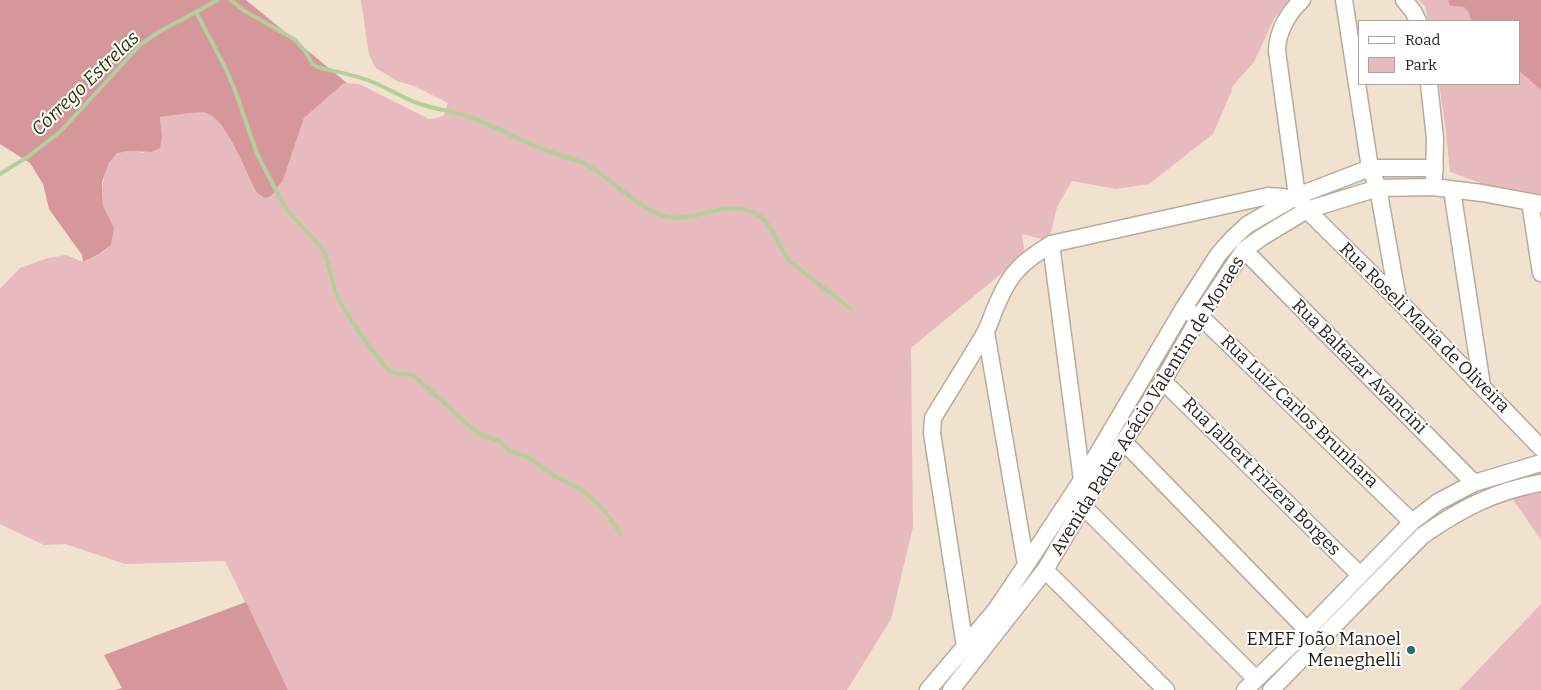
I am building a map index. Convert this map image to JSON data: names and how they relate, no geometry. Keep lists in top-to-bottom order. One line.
{"streets":{"street":["Rua Roseli Maria de Oliveira","Rua Baltazar Avancini","Avenida Padre Acácio Valentim de Moraes","Rua Luiz Carlos Brunhara","Rua Jalbert Frizera Borges"]},"crossings":[["Rua Roseli Maria de Oliveira","Avenida Padre Acácio Valentim de Moraes"],["Rua Baltazar Avancini","Avenida Padre Acácio Valentim de Moraes"],["Avenida Padre Acácio Valentim de Moraes","Rua Luiz Carlos Brunhara"],["Avenida Padre Acácio Valentim de Moraes","Rua Jalbert Frizera Borges"]],"water":["Córrego Estrelas"],"places":["EMEF João Manoel Meneghelli"],"legend":["Road","Park"]}
